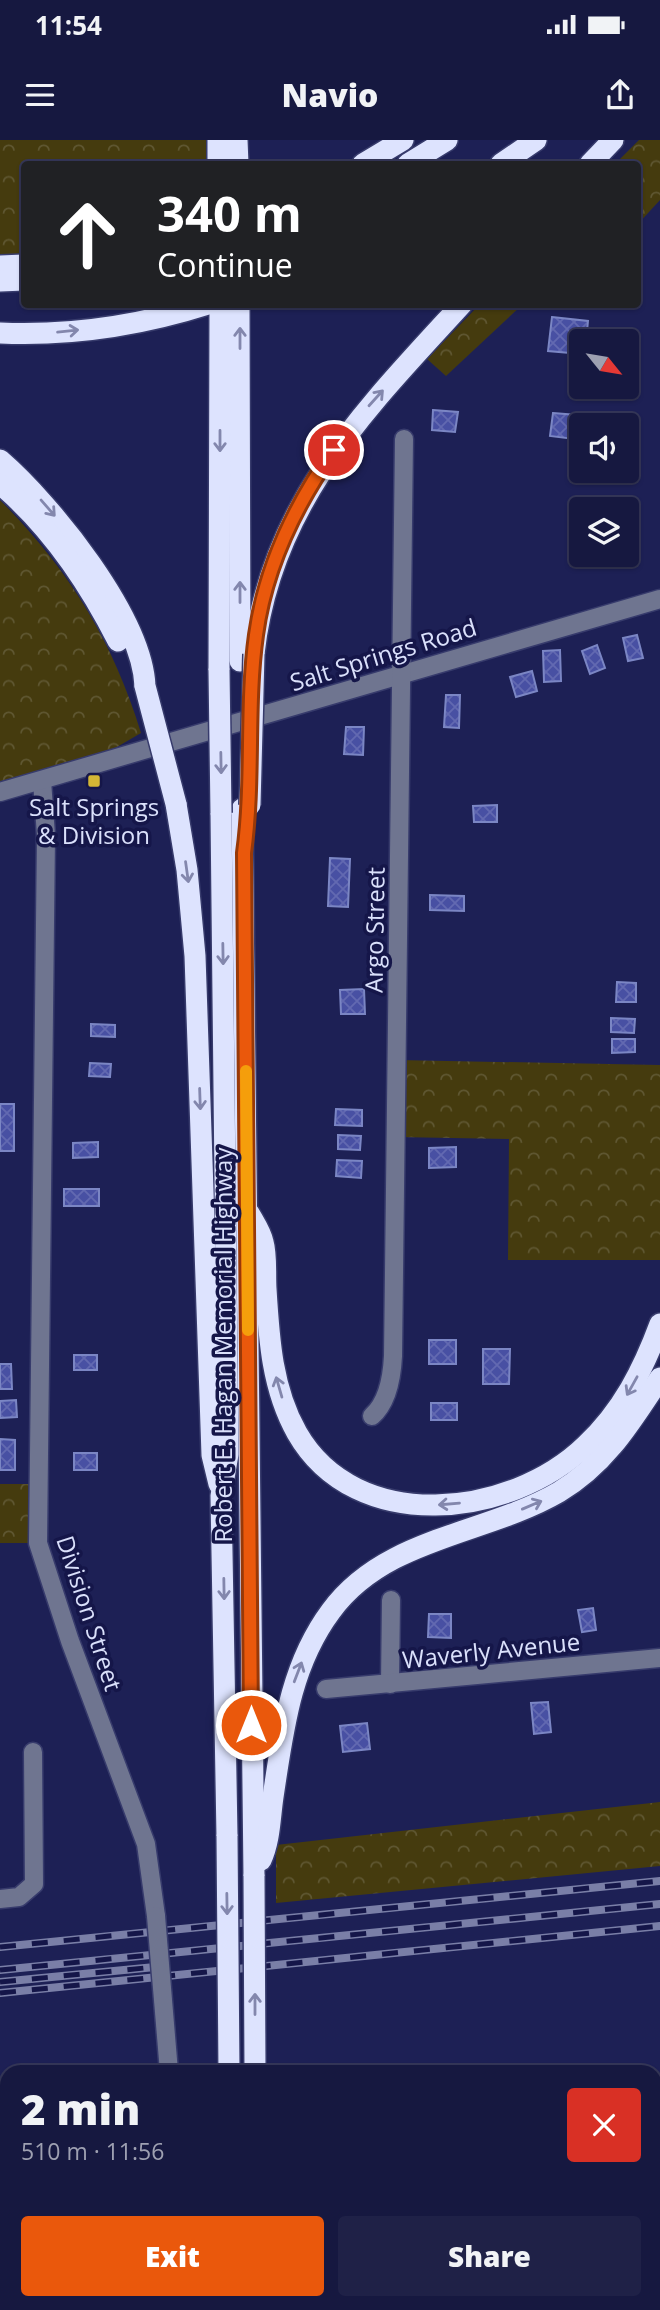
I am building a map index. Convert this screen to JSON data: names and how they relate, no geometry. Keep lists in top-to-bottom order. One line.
{"streets":{"highway":["Robert E. Hagan Memorial Highway"],"street":["Salt Springs Road","Argo Street","Division Street","Waverly Avenue"]},"crossings":[["Salt Springs Road","Argo Street"],["Salt Springs Road","Division Street"]],"places":{"transit":["Salt Springs & Division"]},"north":"bottom right","page":{"status":"11:54","header":"Navio","turn":["340 m","Continue"],"heading":["2 min","510 m · 11:56"],"buttons":["Exit","Share"]}}
